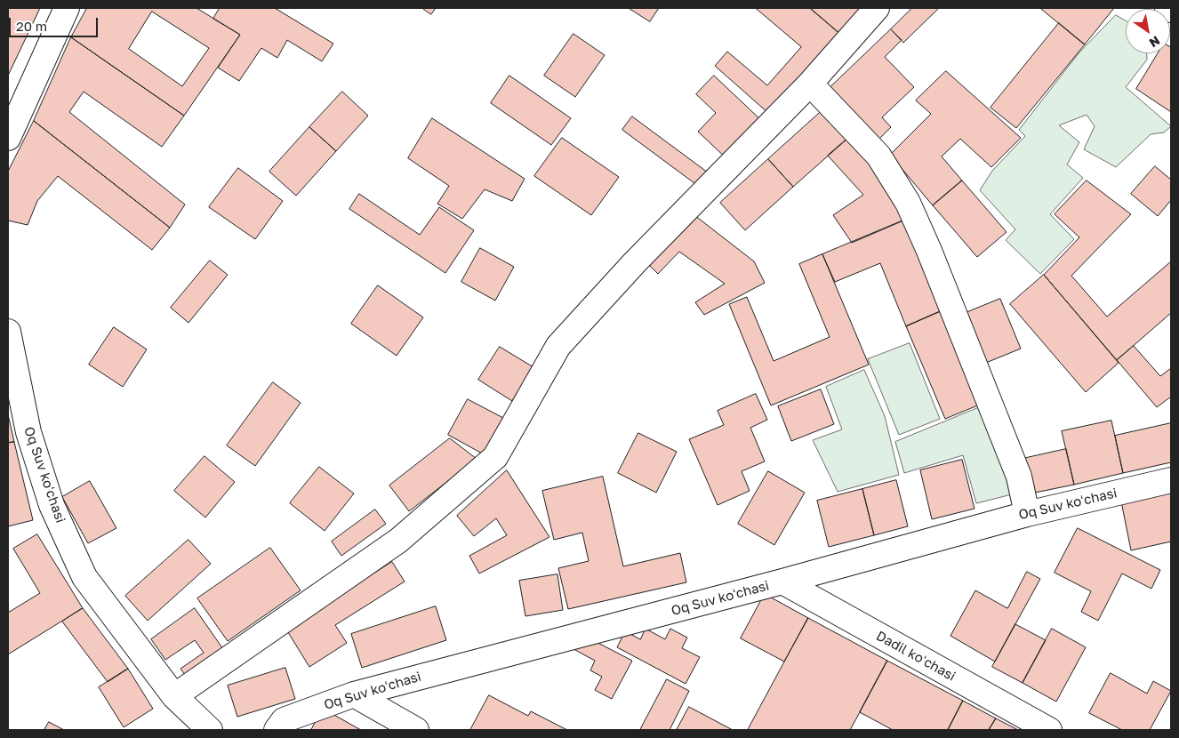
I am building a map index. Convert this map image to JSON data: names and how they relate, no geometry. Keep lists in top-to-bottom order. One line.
{"streets":{"street":["Oq Suv koʻchasi","Dadil koʻchasi"]},"crossings":[["Oq Suv koʻchasi","Dadil koʻchasi"]],"scale_bar":"20 m","north":"bottom right"}
